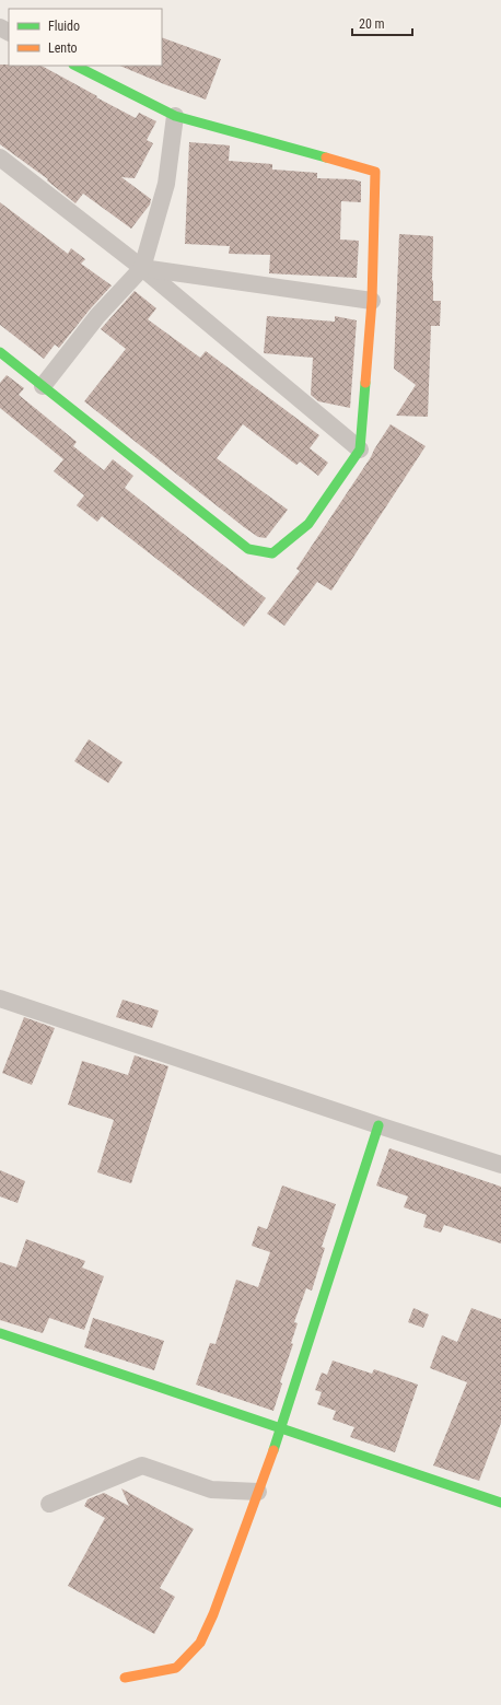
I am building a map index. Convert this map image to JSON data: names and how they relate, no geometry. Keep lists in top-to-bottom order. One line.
{"legend":["Fluido","Lento"],"scale_bar":"20 m"}
